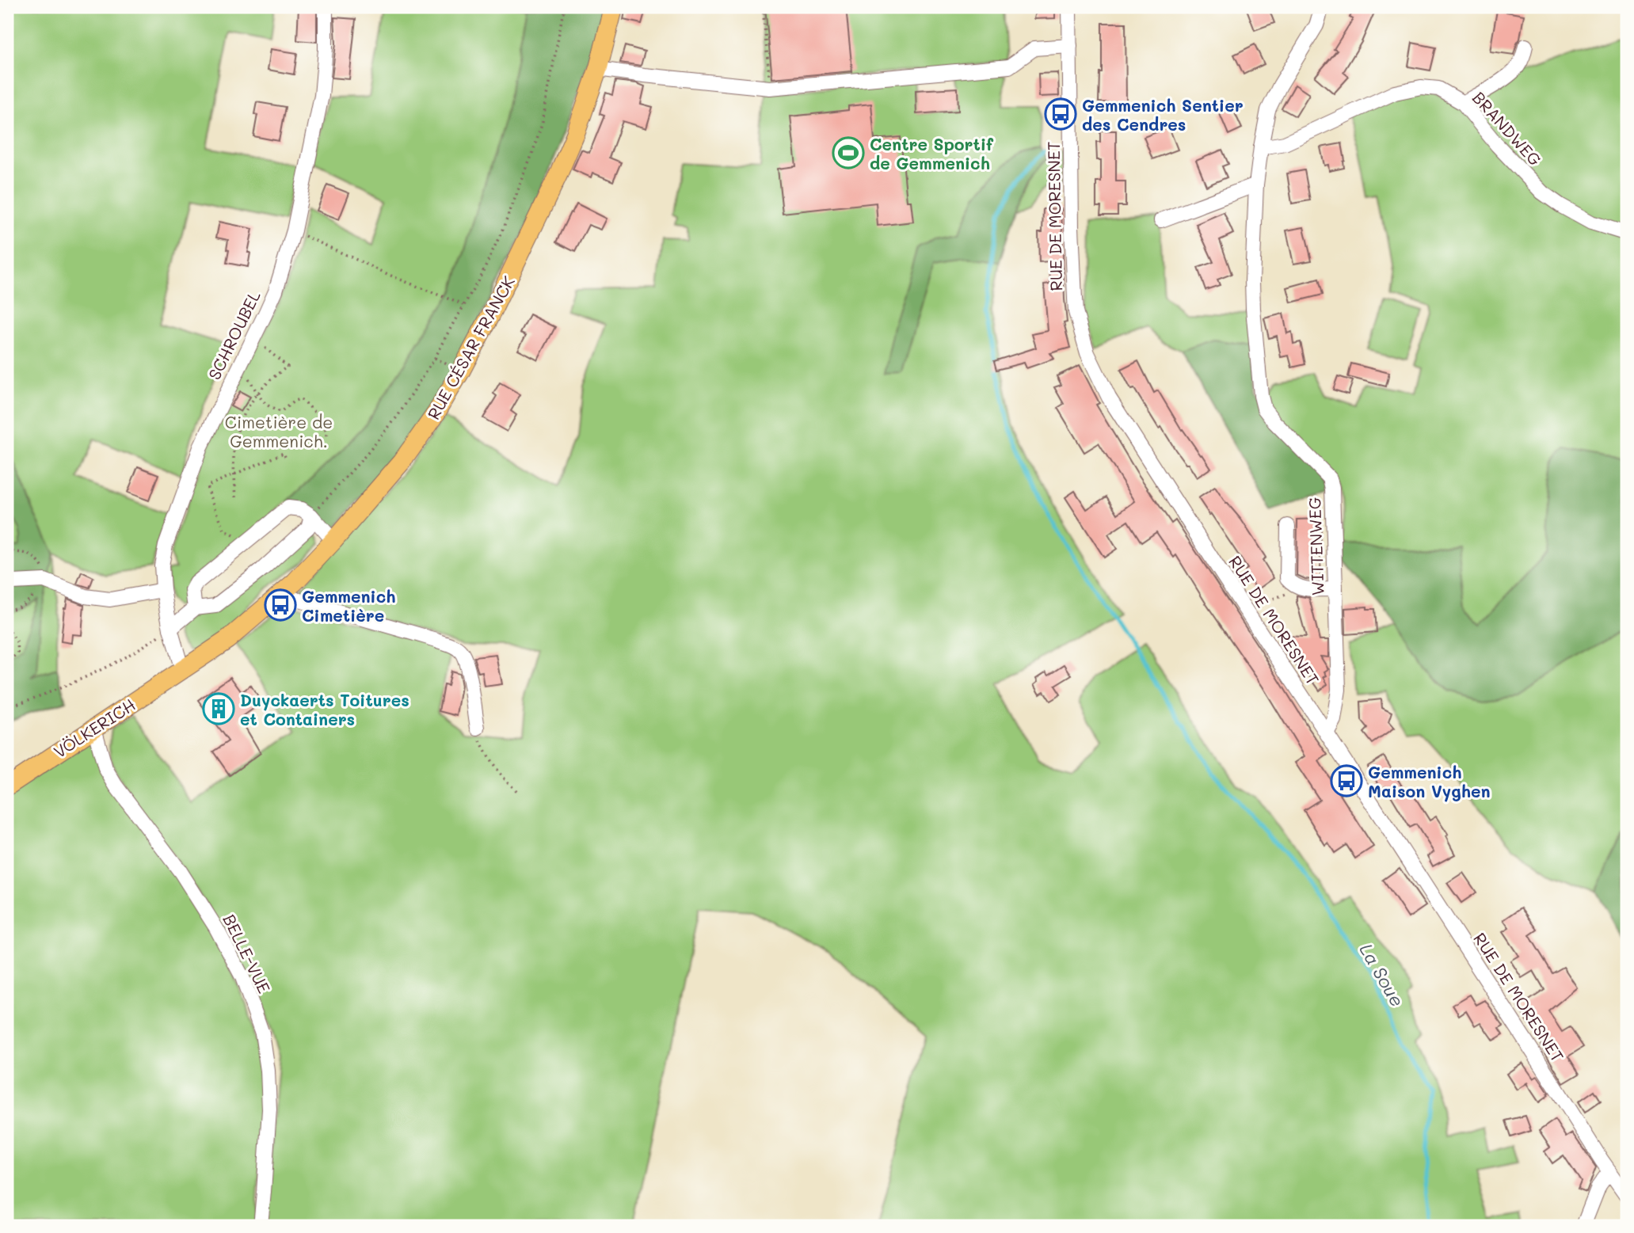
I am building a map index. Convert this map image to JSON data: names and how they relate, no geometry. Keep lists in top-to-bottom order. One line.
{"streets":{"main road":["RUE CÉSAR FRANCK","VÖLKERICH"],"street":["BRANDWEG","RUE DE MORESNET","SCHROUBEL","WITTENWEG","BELLE-VUE"]},"crossings":[["BRANDWEG","WITTENWEG"],["RUE DE MORESNET","WITTENWEG"],["SCHROUBEL","RUE CÉSAR FRANCK"],["SCHROUBEL","VÖLKERICH"],["RUE CÉSAR FRANCK","VÖLKERICH"],["VÖLKERICH","BELLE-VUE"]],"water":["La Soue"],"parks":["Cimetière de Gemmenich."],"places":{"bus stop":["Gemmenich Sentier des Cendres","Gemmenich Cimetière","Gemmenich Maison Vyghen"],"sports":["Centre Sportif de Gemmenich"],"building":["Duyckaerts Toitures et Containers"]}}
